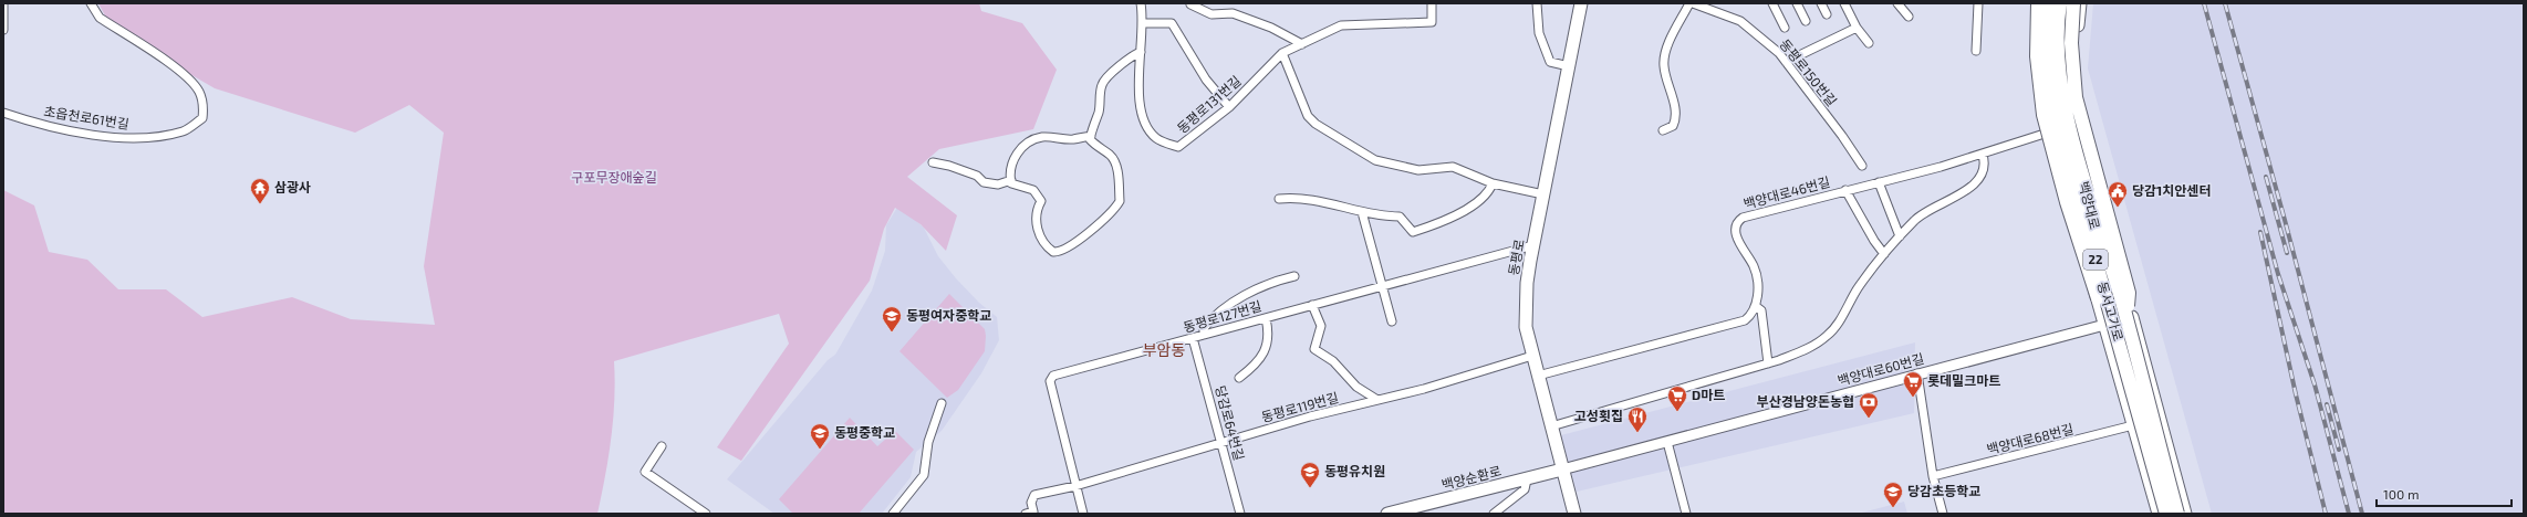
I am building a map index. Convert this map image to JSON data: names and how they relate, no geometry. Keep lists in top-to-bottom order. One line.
{"streets":{"highway":["22","동서고가로"],"main road":["백양대로","동평로","백양순환로"],"street":["동평로150번길","동평로131번길","초읍천로61번길","백양대로46번길","동평로127번길","백양대로60번길","동평로119번길","당감로64번길","백양대로68번길"]},"crossings":[["백양대로46번길","백양대로"],["백양대로","동서고가로"],["백양대로","백양대로60번길"],["백양대로","백양대로68번길"],["동평로","동평로127번길"],["동평로","백양대로60번길"],["동평로","동평로119번길"],["동평로","백양순환로"],["동평로127번길","동평로119번길"],["동평로127번길","당감로64번길"],["백양대로60번길","백양순환로"],["동평로119번길","당감로64번길"]],"districts":["부암동"],"parks":["구포무장애숲길"],"places":{"temple":["삼광사"],"public building":["당감1치안센터"],"school or university":["동평여자중학교","동평중학교","동평유치원","당감초등학교"],"supermarket":["롯데밀크마트","D마트"],"bank":["부산경남양돈농협"],"restaurant":["고성횟집"]},"scale_bar":"100 m"}
